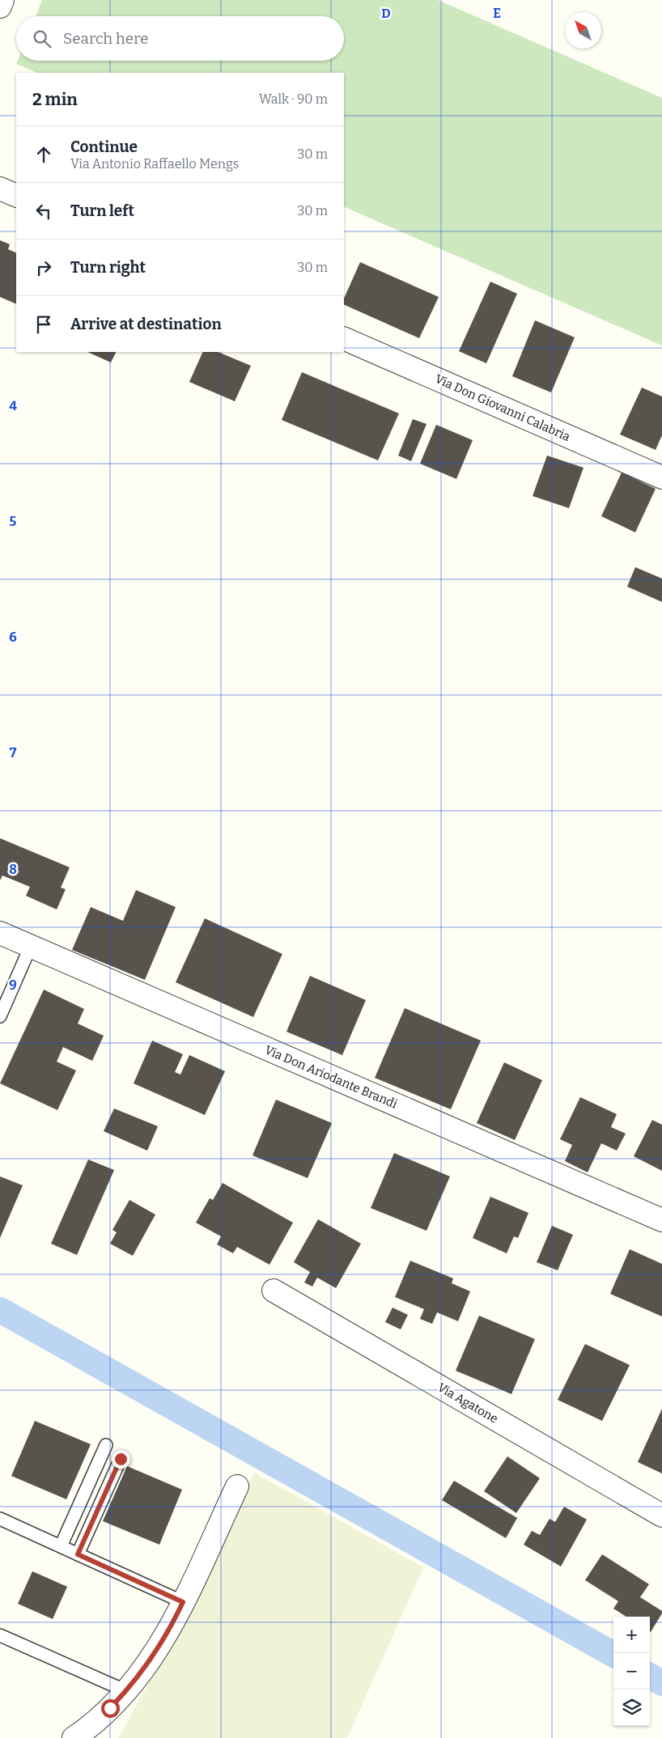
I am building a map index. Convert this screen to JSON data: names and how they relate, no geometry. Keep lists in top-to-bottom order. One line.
{"streets":{"street":["Via Don Giovanni Calabria","Via Don Ariodante Brandi","Via Agatone"]},"north":"top left","page":{"search":"Search here","heading":["2 min","Walk · 90 m"],"list":[["Continue","Via Antonio Raffaello Mengs","30 m"],["Turn left","30 m"],["Turn right","30 m"],"Arrive at destination"],"map_buttons":["+","−"]},"grid":{"columns":["D","E"],"rows":["4","5","6","7","8","9"]}}
